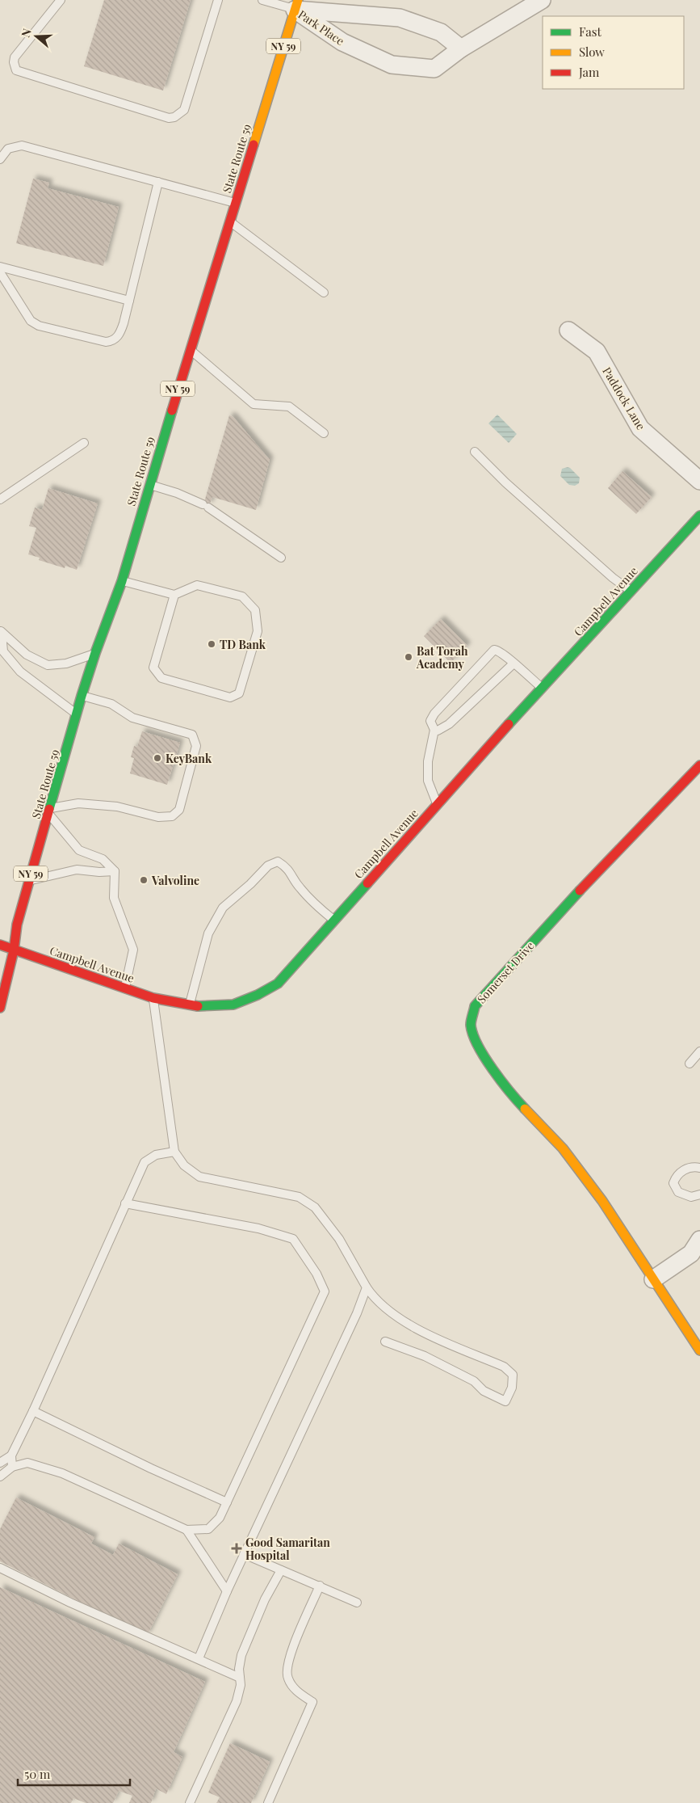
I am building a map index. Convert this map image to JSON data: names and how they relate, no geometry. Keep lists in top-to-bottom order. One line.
{"streets":{"street":["Park Place","NY 59","State Route 59","Paddock Lane","Campbell Avenue","Somerset Drive"]},"crossings":[["Park Place","State Route 59"],["NY 59","State Route 59"],["NY 59","Campbell Avenue"],["State Route 59","Campbell Avenue"]],"places":{"other":["TD Bank","Bat Torah Academy","KeyBank","Valvoline"],"health":["Good Samaritan Hospital"]},"legend":["Fast","Slow","Jam"],"scale_bar":"50 m","north":"left"}
